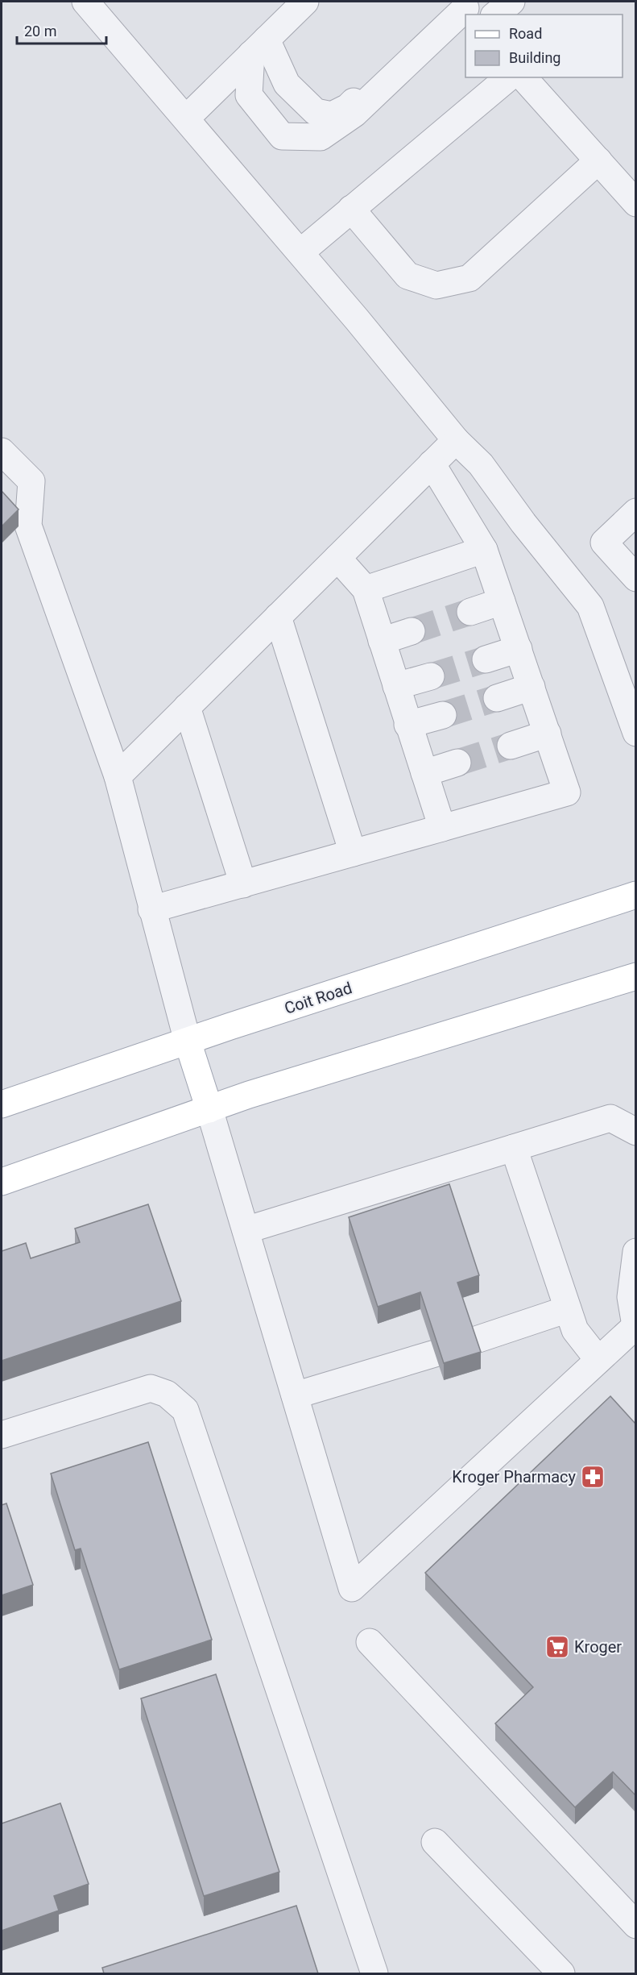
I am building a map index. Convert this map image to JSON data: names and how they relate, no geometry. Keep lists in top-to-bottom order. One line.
{"streets":{"main road":["Coit Road"]},"places":{"pharmacy":["Kroger Pharmacy"],"supermarket":["Kroger"]},"legend":["Road","Building"],"scale_bar":"20 m"}
